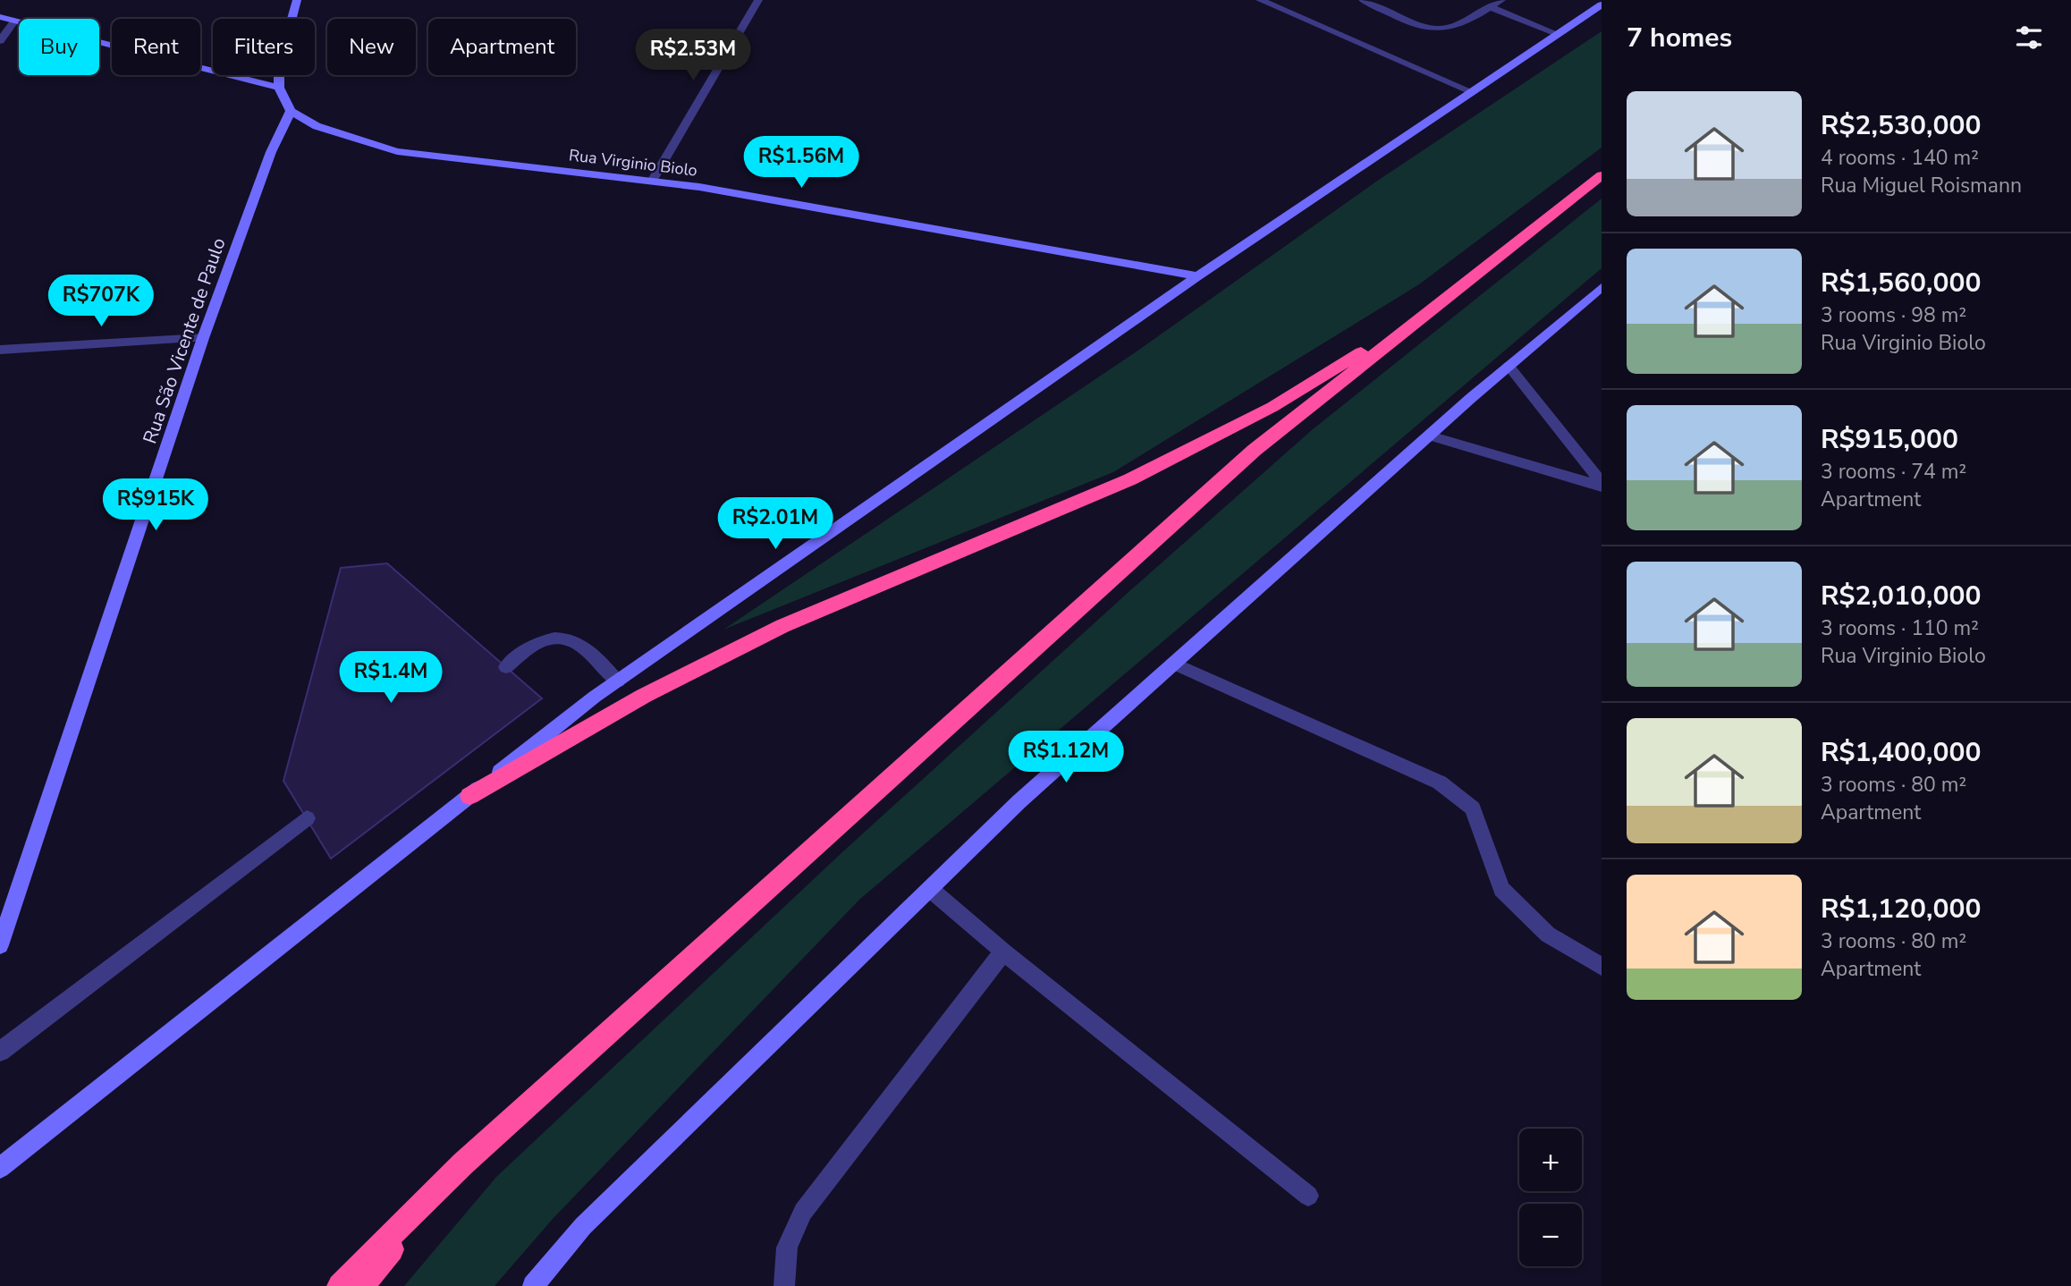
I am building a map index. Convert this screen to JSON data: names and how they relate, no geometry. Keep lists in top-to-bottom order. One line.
{"streets":{"main road":["Rua Virginio Biolo","Rua São Vicente de Paulo"]},"crossings":[["Rua Virginio Biolo","Rua São Vicente de Paulo"]],"page":{"heading":"7 homes","chip":["Buy","Rent","Filters","New","Apartment"],"price":["R$2.53M","R$1.56M","R$707K","R$915K","R$2.01M","R$1.4M","R$1.12M"],"list":[{"name":"R$2,530,000","note":"4 rooms · 140 m² · Rua Miguel Roismann"},{"name":"R$1,560,000","note":"3 rooms · 98 m² · Rua Virginio Biolo"},{"name":"R$915,000","note":"3 rooms · 74 m² · Apartment"},{"name":"R$2,010,000","note":"3 rooms · 110 m² · Rua Virginio Biolo"},{"name":"R$1,400,000","note":"3 rooms · 80 m² · Apartment"},{"name":"R$1,120,000","note":"3 rooms · 80 m² · Apartment"}],"map_buttons":["+","−"]}}
